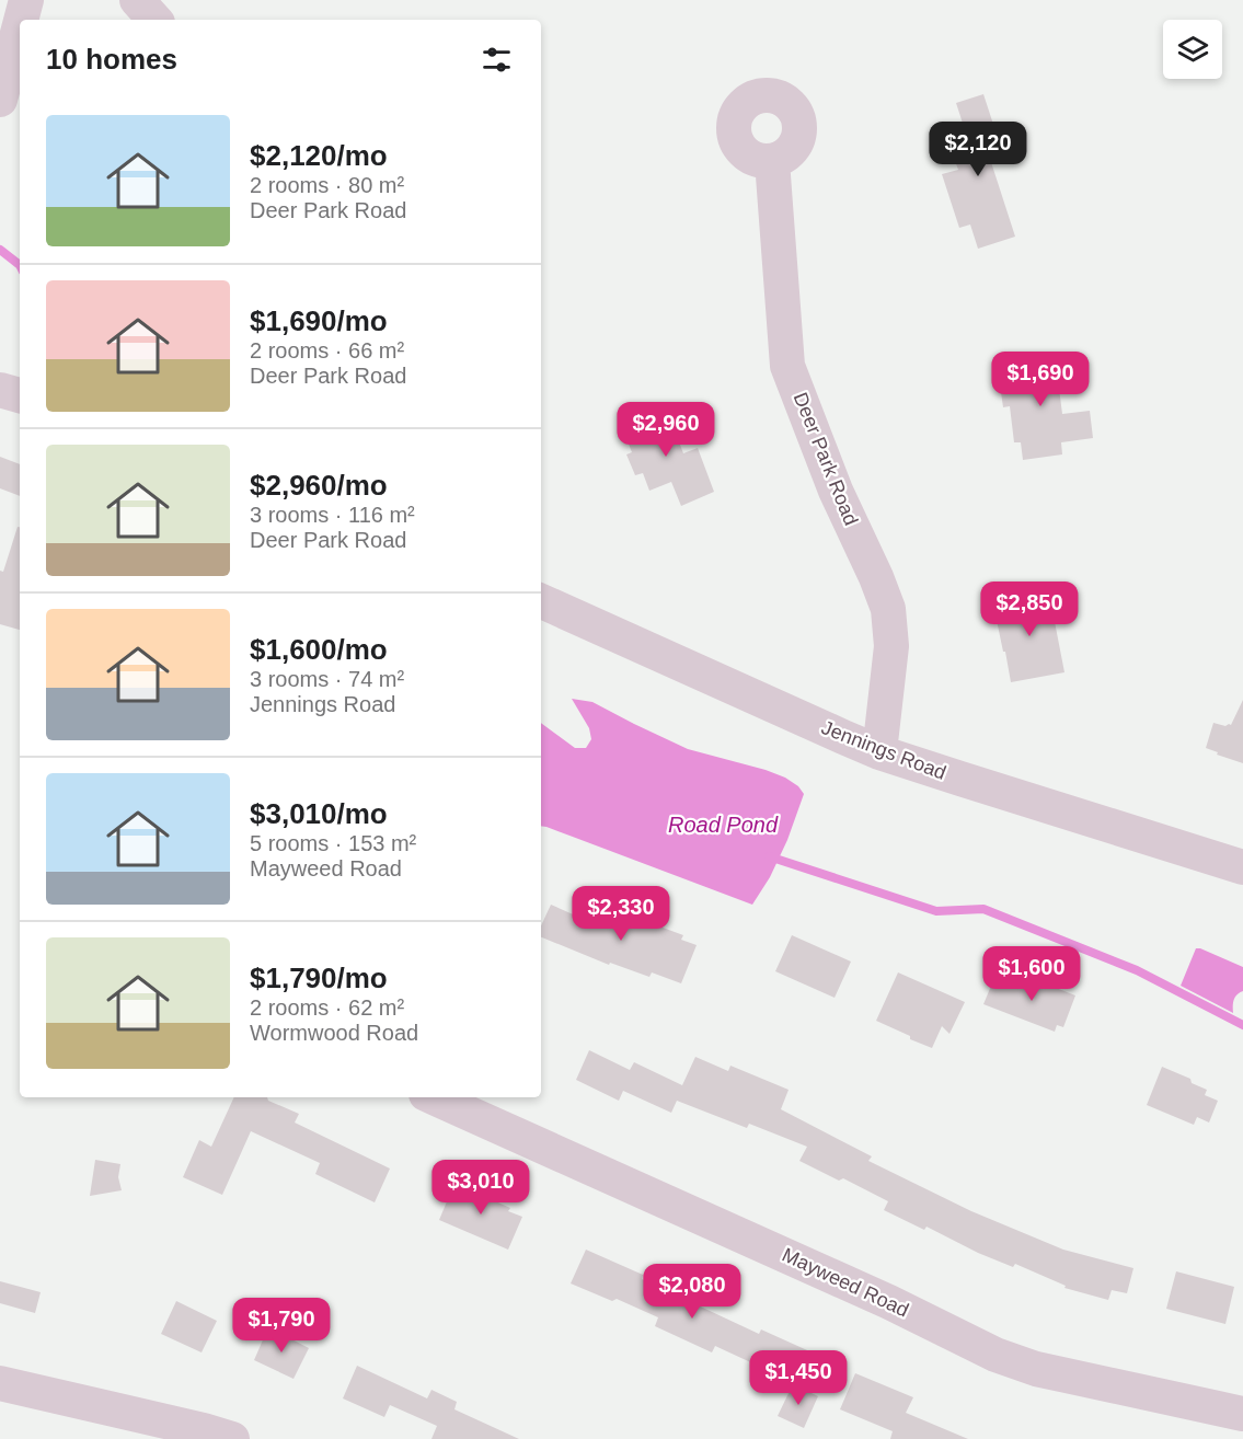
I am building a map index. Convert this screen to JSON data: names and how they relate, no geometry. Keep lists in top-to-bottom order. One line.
{"streets":{"street":["Deer Park Road","Jennings Road","Mayweed Road"]},"crossings":[["Deer Park Road","Jennings Road"]],"water":["Road Pond"],"page":{"heading":"10 homes","list":[{"name":"$2,120/mo","note":"2 rooms · 80 m² · Deer Park Road"},{"name":"$1,690/mo","note":"2 rooms · 66 m² · Deer Park Road"},{"name":"$2,960/mo","note":"3 rooms · 116 m² · Deer Park Road"},{"name":"$1,600/mo","note":"3 rooms · 74 m² · Jennings Road"},{"name":"$3,010/mo","note":"5 rooms · 153 m² · Mayweed Road"},{"name":"$1,790/mo","note":"2 rooms · 62 m² · Wormwood Road"}],"price":["$2,120","$1,690","$2,960","$2,850","$2,330","$1,600","$3,010","$2,080","$1,790","$1,450"]}}
